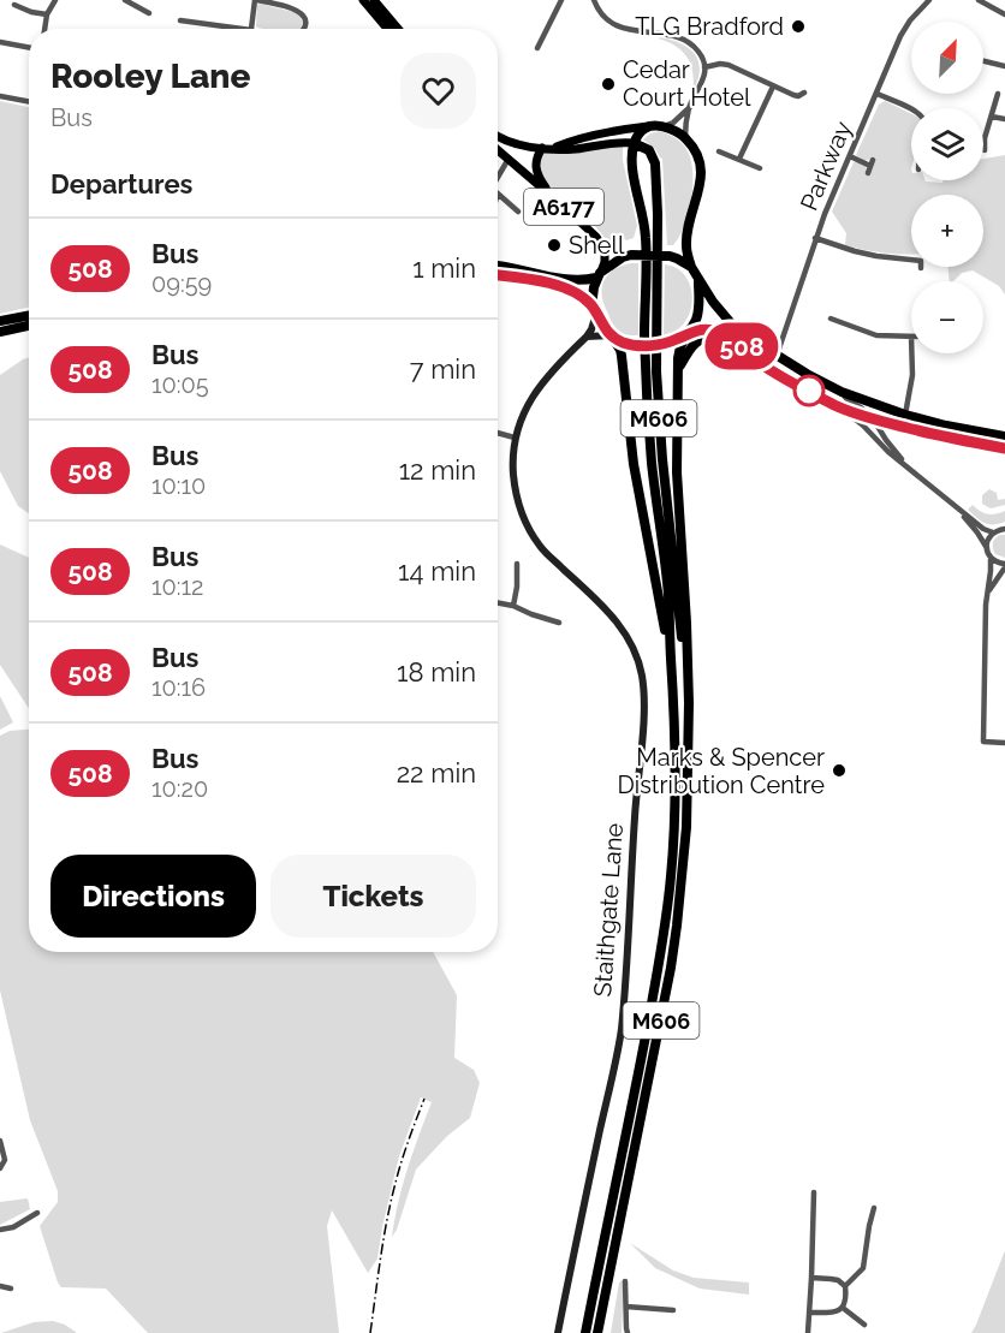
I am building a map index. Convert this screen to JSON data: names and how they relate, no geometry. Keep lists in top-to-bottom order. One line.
{"streets":{"highway":["A6177","M606"],"street":["Parkway","Staithgate Lane"]},"crossings":[["A6177","M606"],["A6177","Staithgate Lane"],["M606","Staithgate Lane"]],"places":["TLG Bradford","Cedar Court Hotel","Shell","Marks & Spencer Distribution Centre"],"lines":["bus line 508"],"north":"top right","page":{"on_map":"508","map_buttons":["+","−"],"heading":[["Rooley Lane","Bus"],"Departures"],"list":[{"mark":"508","name":"Bus","note":"09:59","value":"1 min"},{"mark":"508","name":"Bus","note":"10:05","value":"7 min"},{"mark":"508","name":"Bus","note":"10:10","value":"12 min"},{"mark":"508","name":"Bus","note":"10:12","value":"14 min"},{"mark":"508","name":"Bus","note":"10:16","value":"18 min"},{"mark":"508","name":"Bus","note":"10:20","value":"22 min"}],"buttons":["Directions","Tickets"]}}
